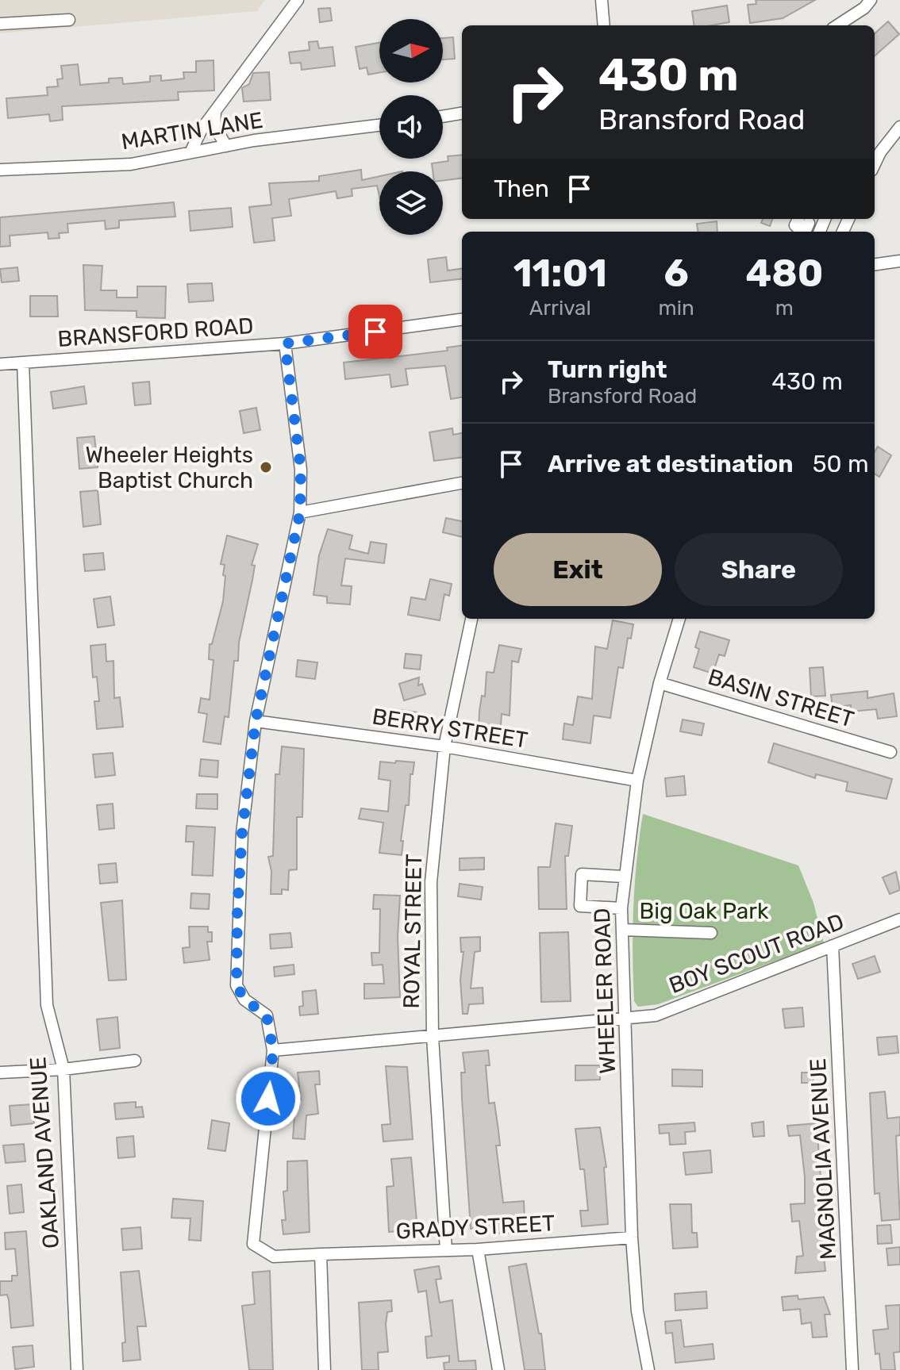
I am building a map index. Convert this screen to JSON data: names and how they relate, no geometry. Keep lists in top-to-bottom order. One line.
{"streets":{"street":["MARTIN LANE","BRANSFORD ROAD","BASIN STREET","BERRY STREET","ROYAL STREET","BOY SCOUT ROAD","WHEELER ROAD","OAKLAND AVENUE","MAGNOLIA AVENUE","GRADY STREET"]},"crossings":[["BRANSFORD ROAD","OAKLAND AVENUE"],["BASIN STREET","WHEELER ROAD"],["BERRY STREET","ROYAL STREET"],["BERRY STREET","WHEELER ROAD"],["ROYAL STREET","BOY SCOUT ROAD"],["ROYAL STREET","GRADY STREET"],["BOY SCOUT ROAD","WHEELER ROAD"],["BOY SCOUT ROAD","MAGNOLIA AVENUE"],["BOY SCOUT ROAD","GRADY STREET"],["WHEELER ROAD","GRADY STREET"]],"parks":["Big Oak Park"],"places":["Wheeler Heights Baptist Church"],"north":"right","page":{"turn":["430 m","Bransford Road"],"then":"Then","eta":["11:01","Arrival","6","min","480","m"],"list":[{"name":"Turn right","note":"Bransford Road","value":"430 m"},{"name":"Arrive at destination","value":"50 m"}],"buttons":["Exit","Share"]}}
